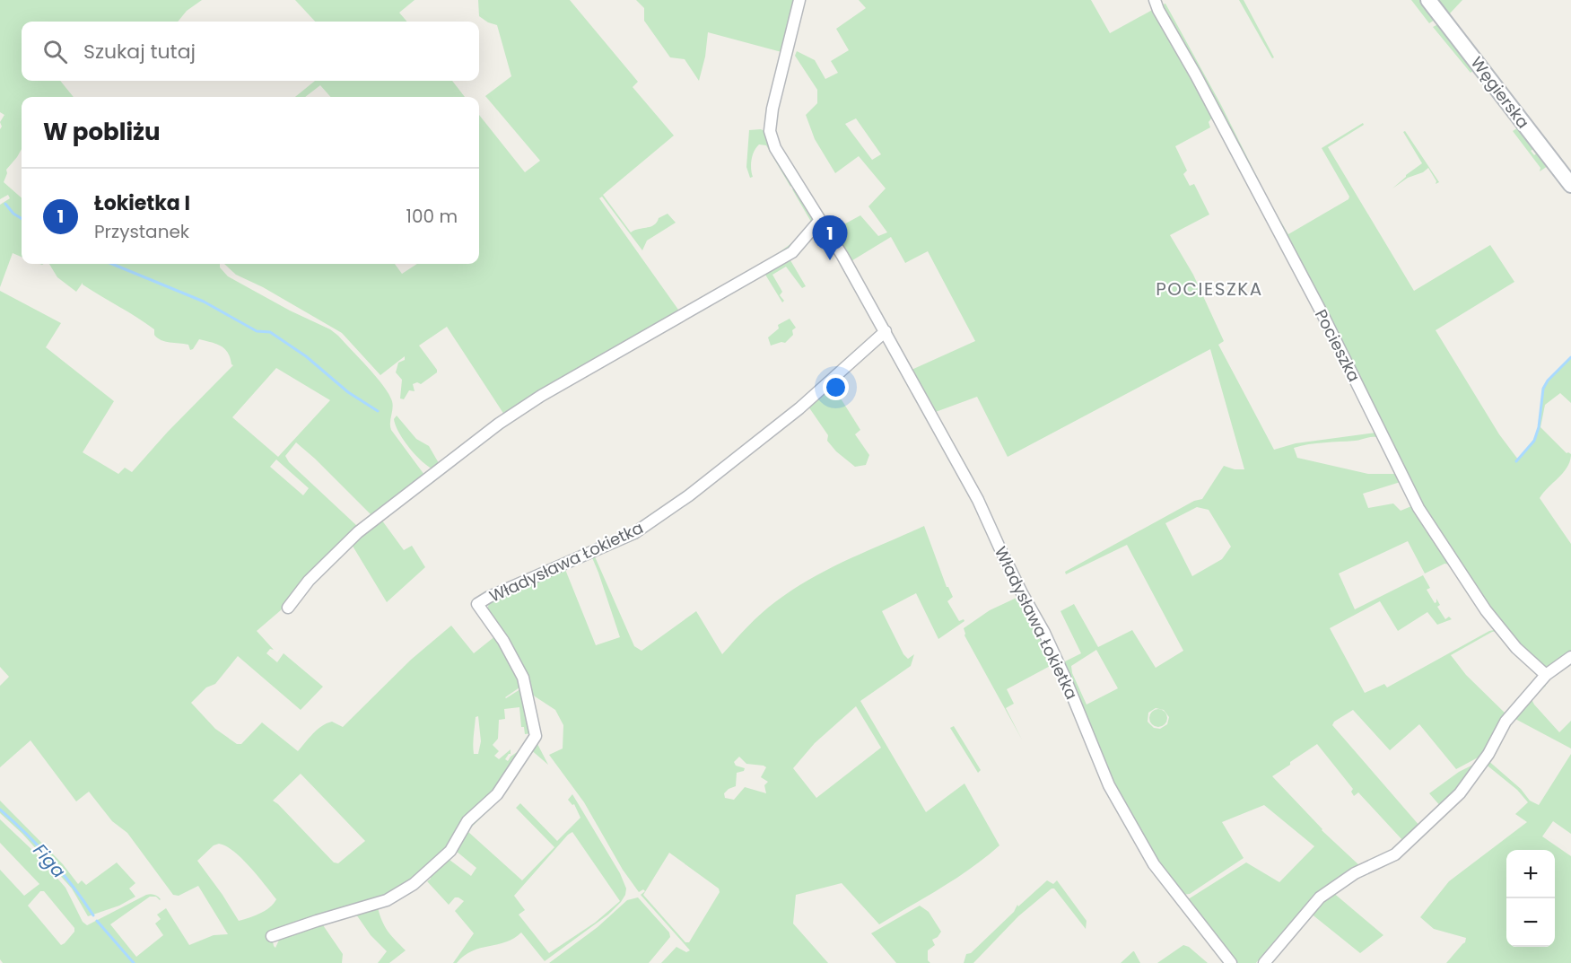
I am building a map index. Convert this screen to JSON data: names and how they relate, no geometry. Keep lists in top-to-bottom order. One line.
{"streets":{"main road":["Węgierska"],"street":["Pocieszka","Władysława Łokietka"]},"districts":["POCIESZKA"],"water":["Figa"],"page":{"search":"Szukaj tutaj","heading":"W pobliżu","list":[{"mark":"1","name":"Łokietka I","note":"Przystanek","value":"100 m"}],"pins":"1","map_buttons":["+","−"]}}
